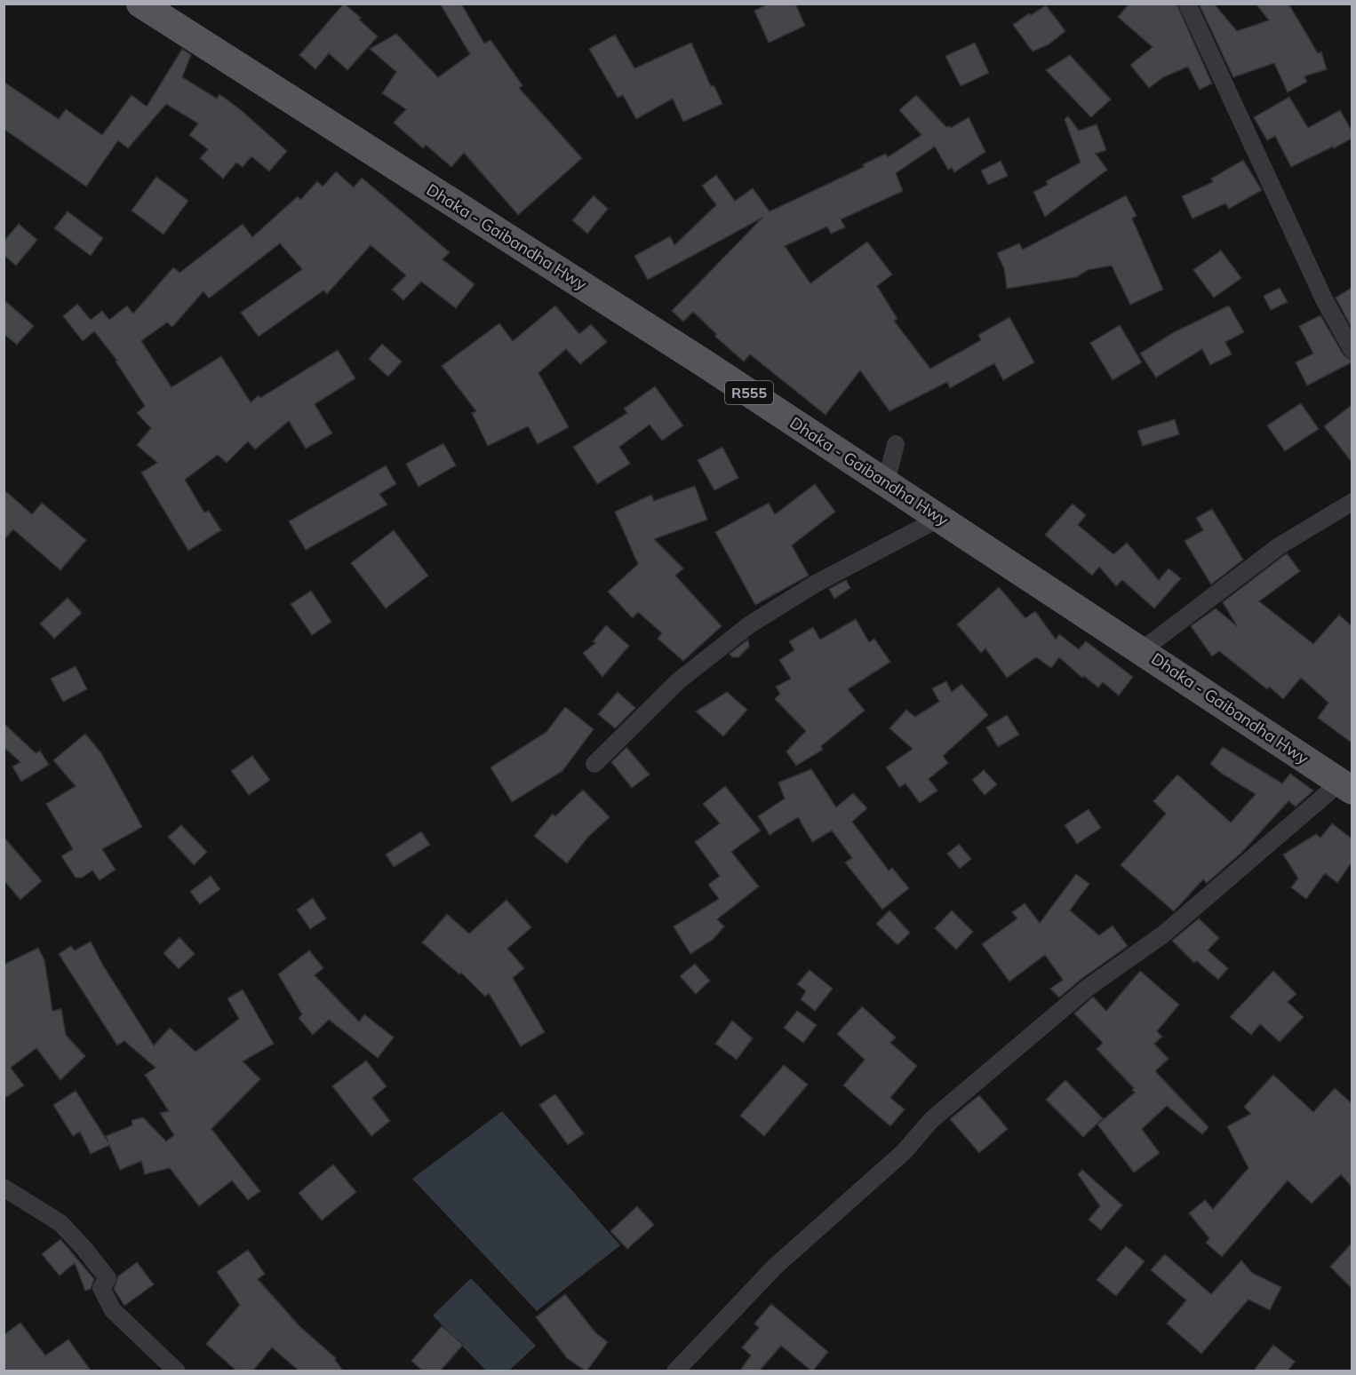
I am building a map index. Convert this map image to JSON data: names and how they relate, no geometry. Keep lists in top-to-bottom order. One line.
{"streets":{"main road":["Dhaka - Gaibandha Hwy","R555"]}}
